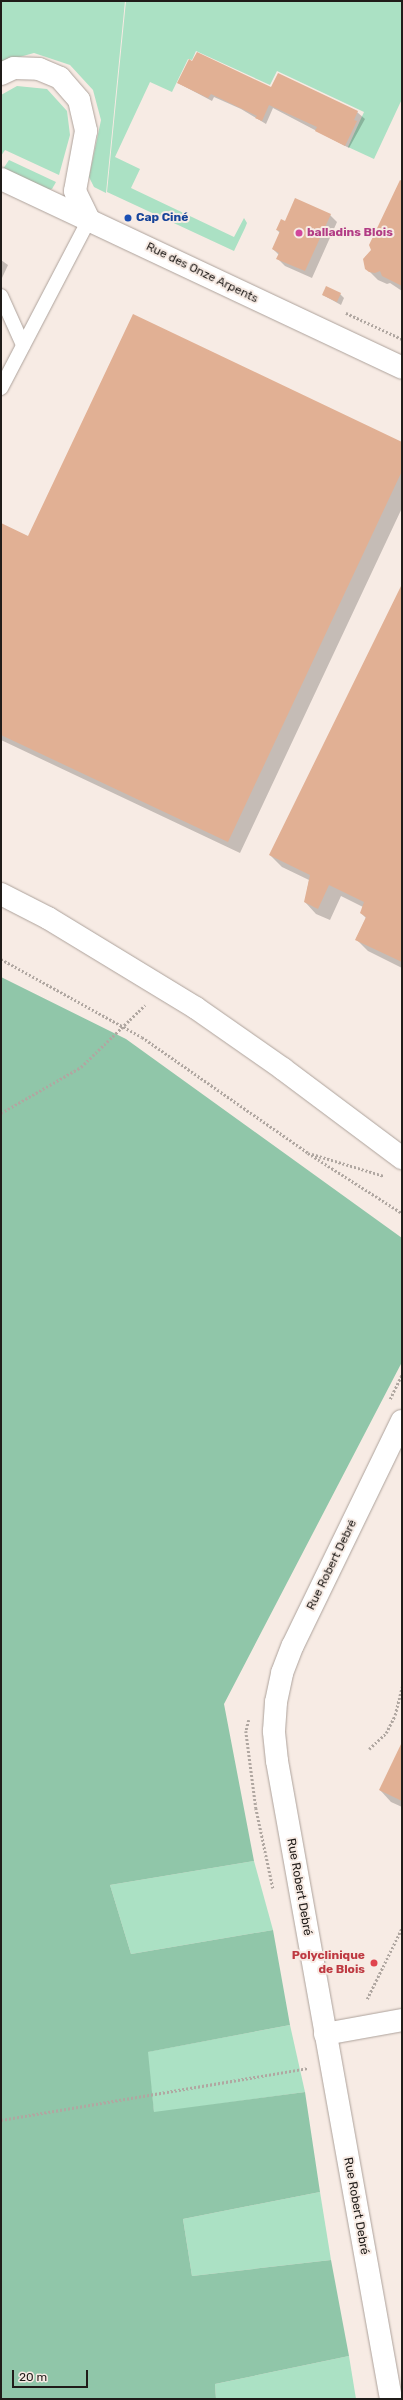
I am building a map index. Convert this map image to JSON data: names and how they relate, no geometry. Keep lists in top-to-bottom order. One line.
{"streets":{"street":["Rue des Onze Arpents","Rue Robert Debré"]},"places":["Cap Ciné","balladins Blois","Polyclinique de Blois"],"scale_bar":"20 m"}
